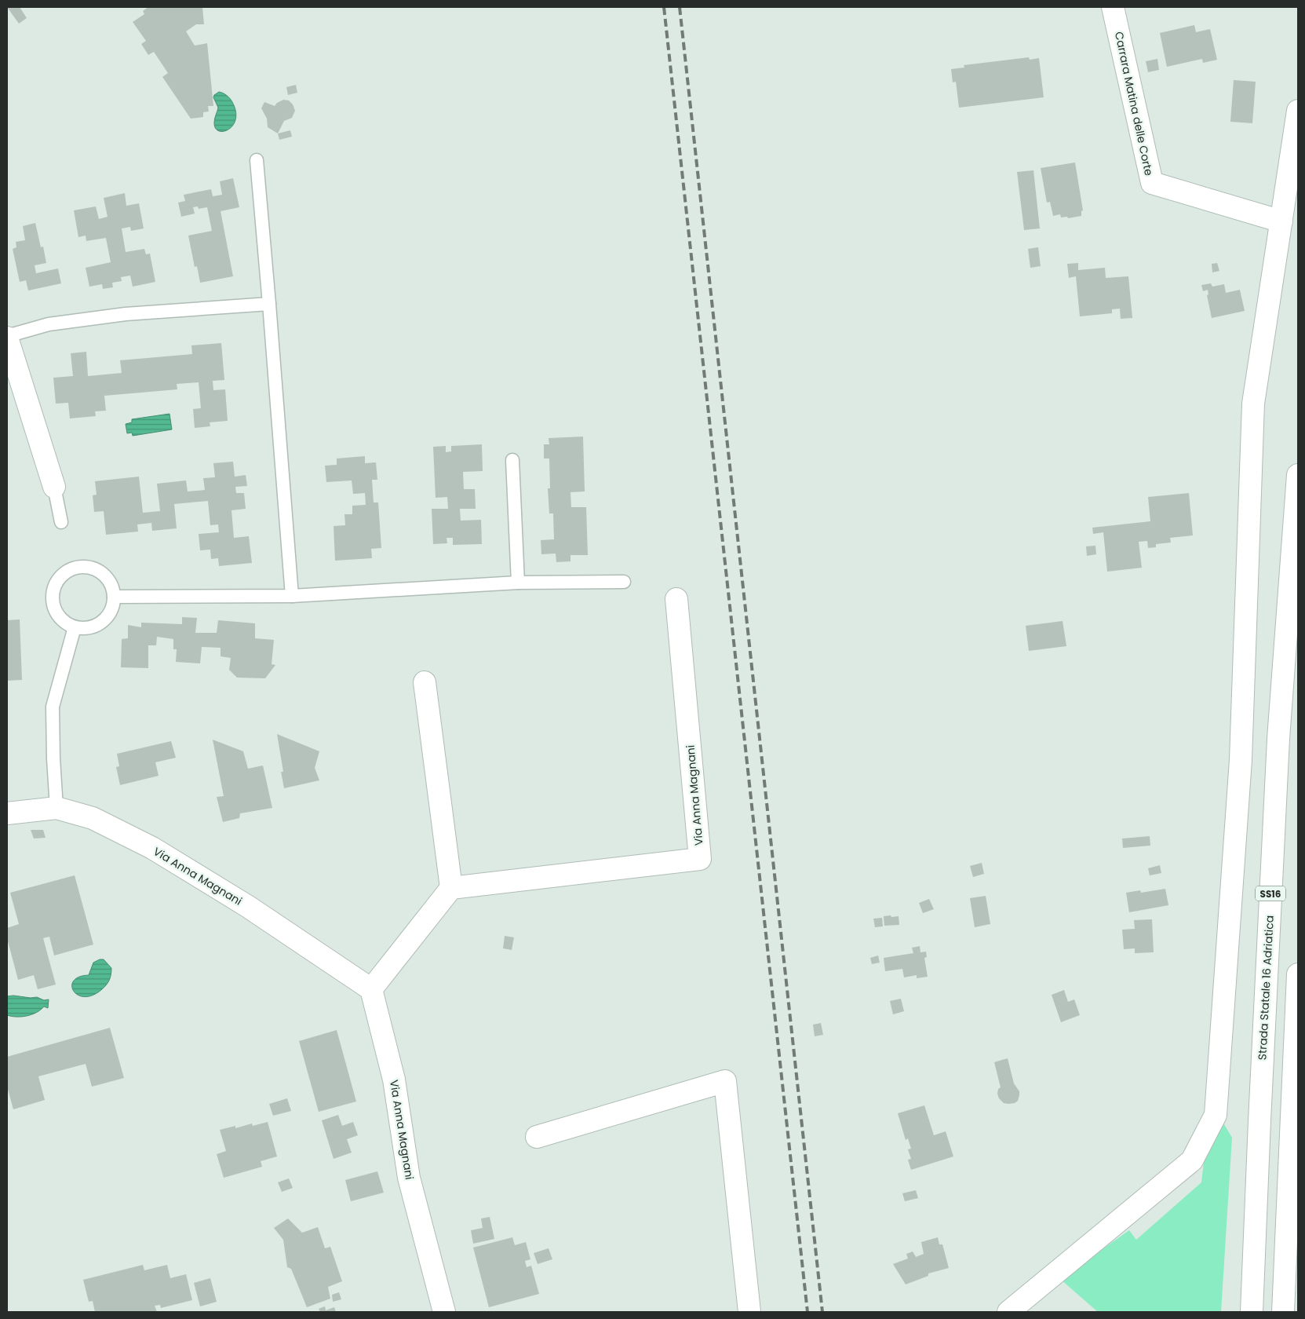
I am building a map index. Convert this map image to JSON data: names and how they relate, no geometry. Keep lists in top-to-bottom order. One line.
{"streets":{"main road":["Carrara Matina delle Corte","Via Anna Magnani","SS16","Strada Statale 16 Adriatica"]}}
